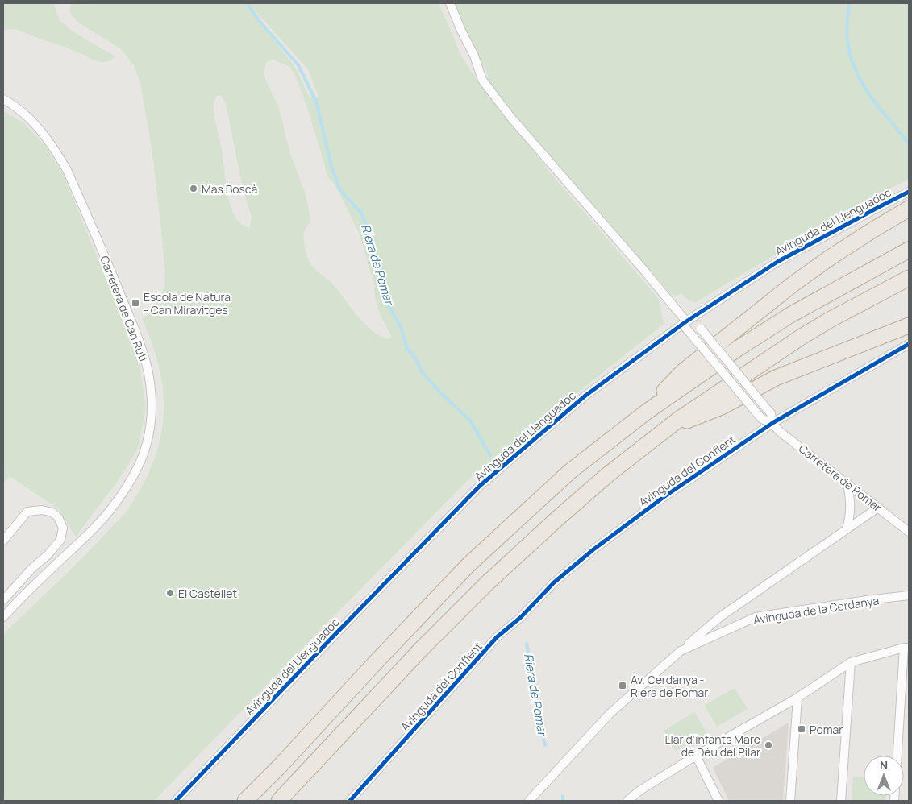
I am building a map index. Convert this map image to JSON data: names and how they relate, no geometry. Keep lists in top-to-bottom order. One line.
{"streets":{"street":["Avinguda del Llenguadoc","Carretera de Can Ruti","Avinguda del Conflent","Carretera de Pomar","Avinguda de la Cerdanya"]},"crossings":[["Avinguda del Llenguadoc","Carretera de Pomar"],["Avinguda del Conflent","Carretera de Pomar"],["Carretera de Pomar","Avinguda de la Cerdanya"]],"water":["Riera de Pomar"],"places":{"other":["Mas Boscà","El Castellet","Llar d'infants Mare de Déu del Pilar"],"transit":["Escola de Natura - Can Miravitges","Av. Cerdanya - Riera de Pomar","Pomar"]},"north":"top"}
